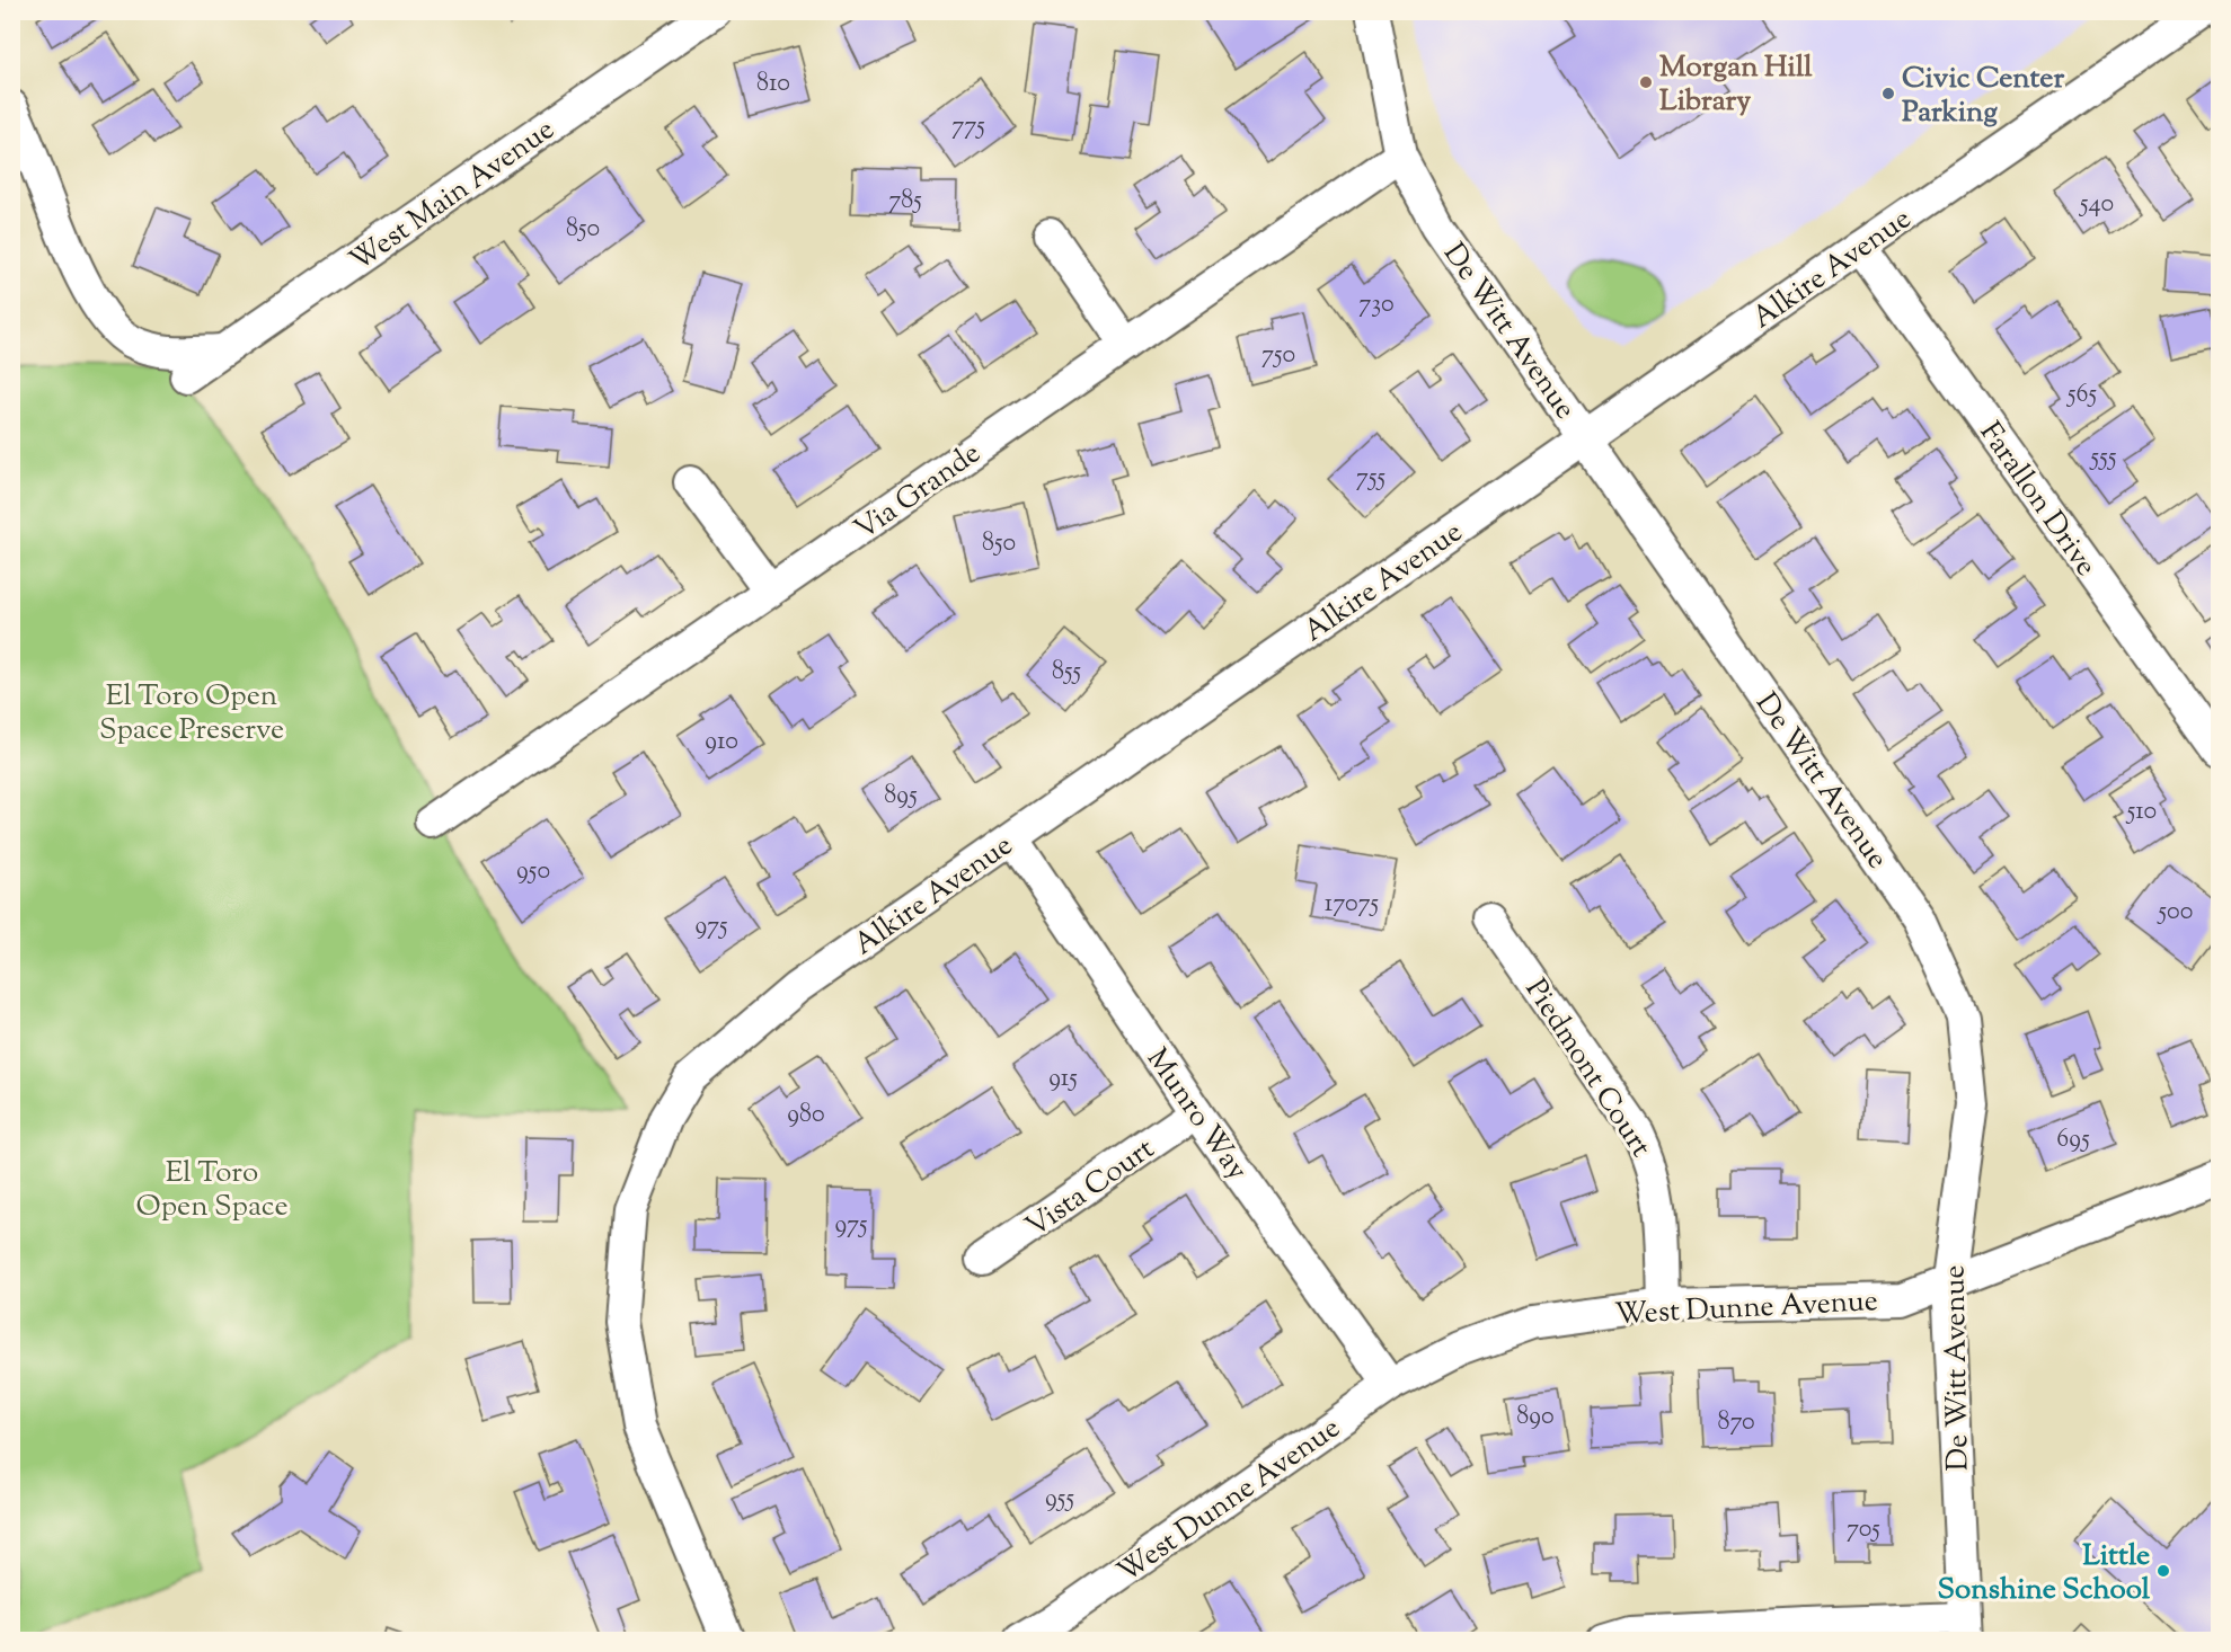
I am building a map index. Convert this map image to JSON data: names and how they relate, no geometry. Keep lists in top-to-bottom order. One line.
{"streets":{"street":["West Main Avenue","Alkire Avenue","De Witt Avenue","Via Grande","Farallon Drive","Piedmont Court","Munro Way","Vista Court","West Dunne Avenue"]},"crossings":[["Alkire Avenue","De Witt Avenue"],["Alkire Avenue","Farallon Drive"],["Alkire Avenue","Munro Way"],["De Witt Avenue","Via Grande"],["De Witt Avenue","West Dunne Avenue"],["Piedmont Court","West Dunne Avenue"],["Munro Way","Vista Court"],["Munro Way","West Dunne Avenue"]],"parks":["El Toro Open Space Preserve","El Toro Open Space"],"places":["Morgan Hill Library","Civic Center Parking","Little Sonshine School"],"house_numbers":["810","775","785","540","850","730","750","565","555","755","850","855","910","895","510","950","17075","500","975","915","980","695","975","890","870","955","705"]}
